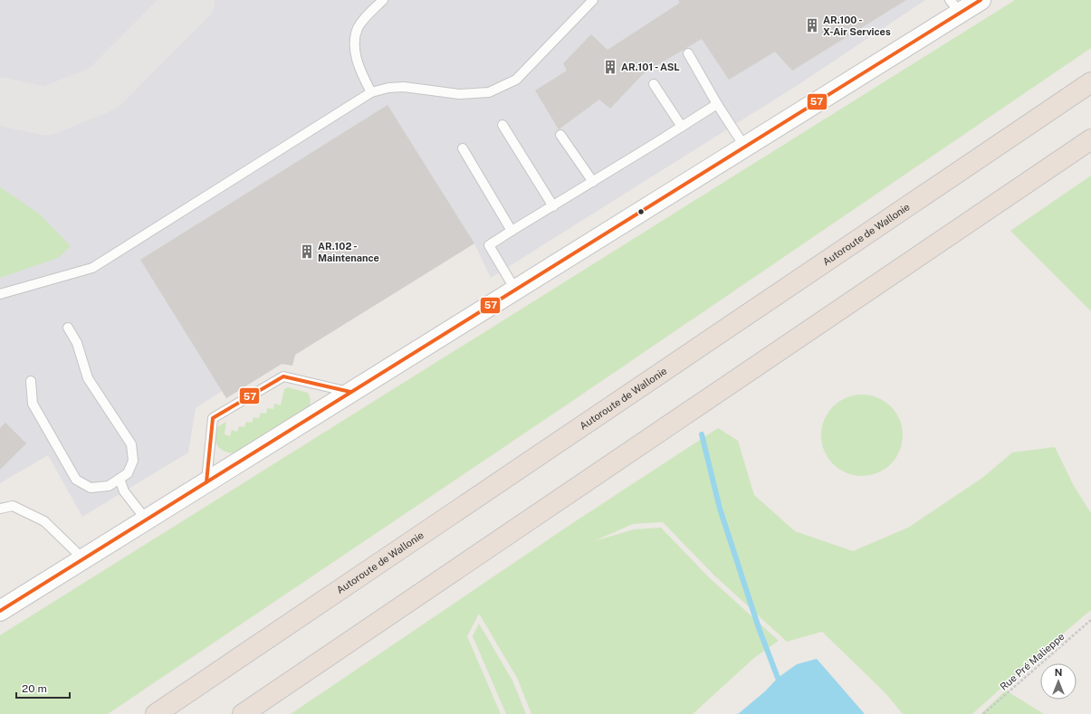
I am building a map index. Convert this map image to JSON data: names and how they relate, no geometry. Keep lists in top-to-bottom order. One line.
{"streets":{"highway":["Autoroute de Wallonie"],"path":["Rue Pré Malieppe"]},"places":{"building":["AR.100 - X-Air Services","AR.101 - ASL","AR.102 - Maintenance"]},"lines":["transit line 57"],"scale_bar":"20 m","north":"top"}
